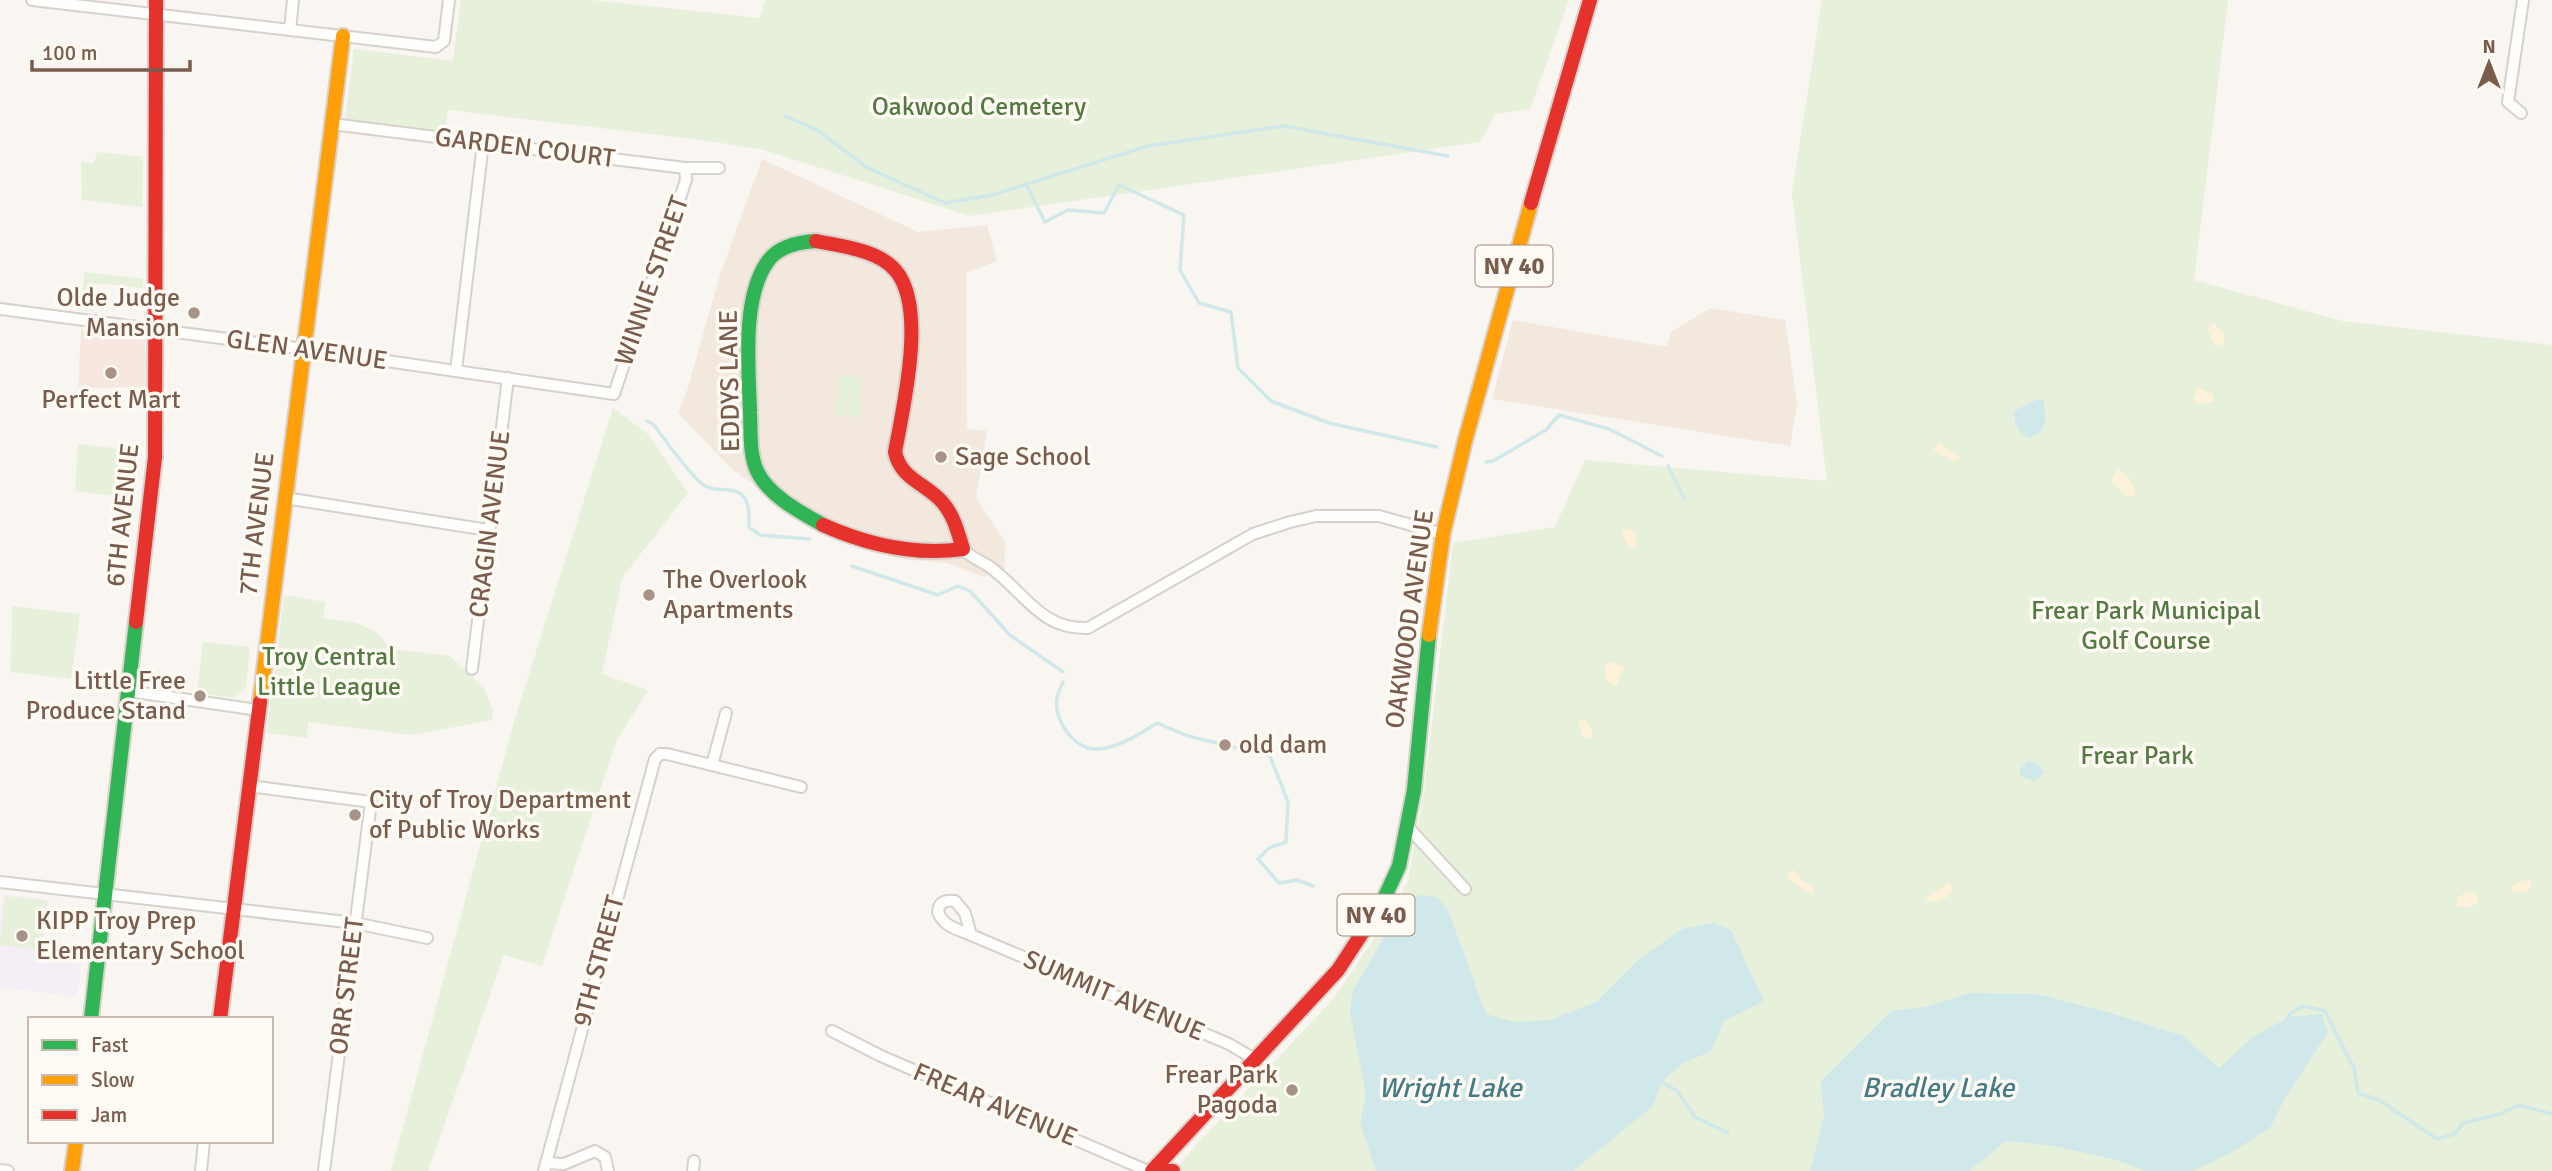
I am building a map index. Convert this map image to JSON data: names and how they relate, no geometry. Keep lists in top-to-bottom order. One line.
{"streets":{"street":["GARDEN COURT","NY 40","WINNIE STREET","GLEN AVENUE","EDDYS LANE","6TH AVENUE","7TH AVENUE","CRAGIN AVENUE","OAKWOOD AVENUE","9TH STREET","ORR STREET","SUMMIT AVENUE","FREAR AVENUE"]},"crossings":[["GARDEN COURT","WINNIE STREET"],["GARDEN COURT","7TH AVENUE"],["WINNIE STREET","GLEN AVENUE"],["GLEN AVENUE","6TH AVENUE"],["GLEN AVENUE","7TH AVENUE"],["GLEN AVENUE","CRAGIN AVENUE"],["7TH AVENUE","ORR STREET"],["OAKWOOD AVENUE","SUMMIT AVENUE"],["OAKWOOD AVENUE","FREAR AVENUE"]],"water":["Wright Lake","Bradley Lake"],"parks":["Oakwood Cemetery","Frear Park Municipal Golf Course","Troy Central Little League","Frear Park"],"places":["Olde Judge Mansion","Perfect Mart","Sage School","The Overlook Apartments","Little Free Produce Stand","old dam","City of Troy Department of Public Works","KIPP Troy Prep Elementary School","Frear Park Pagoda"],"legend":["Fast","Slow","Jam"],"scale_bar":"100 m","north":"top"}
